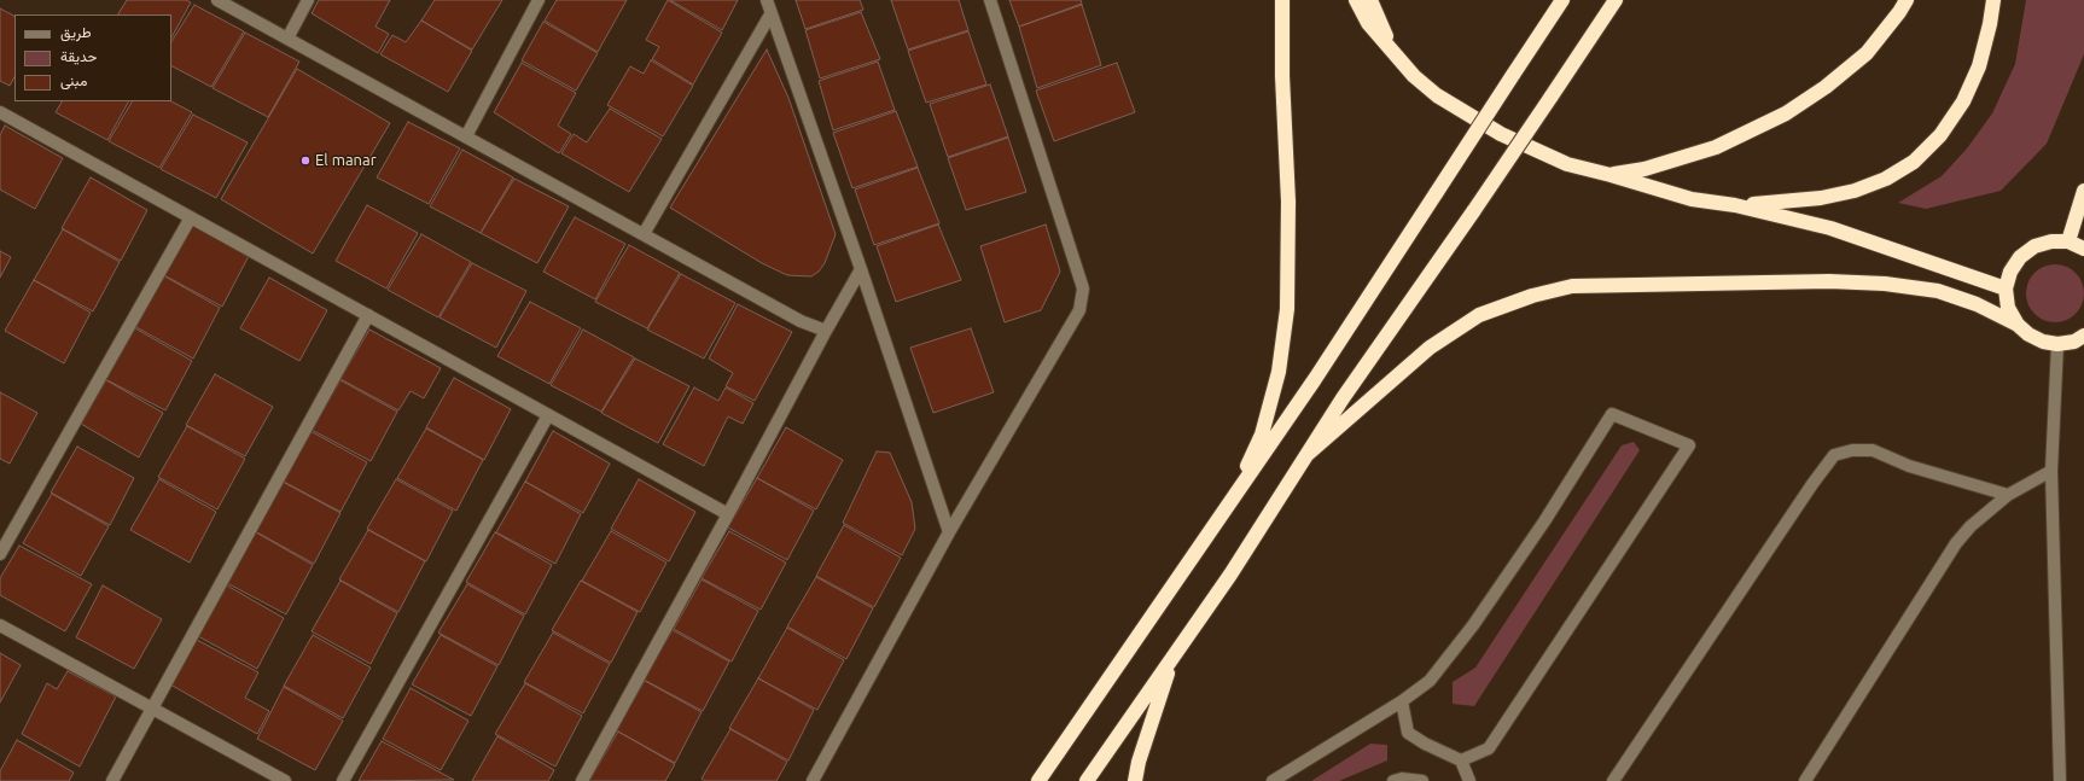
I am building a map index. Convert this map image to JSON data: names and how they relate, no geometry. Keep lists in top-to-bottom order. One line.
{"places":["El manar"],"legend":["طريق","حديقة","مبنى"]}
